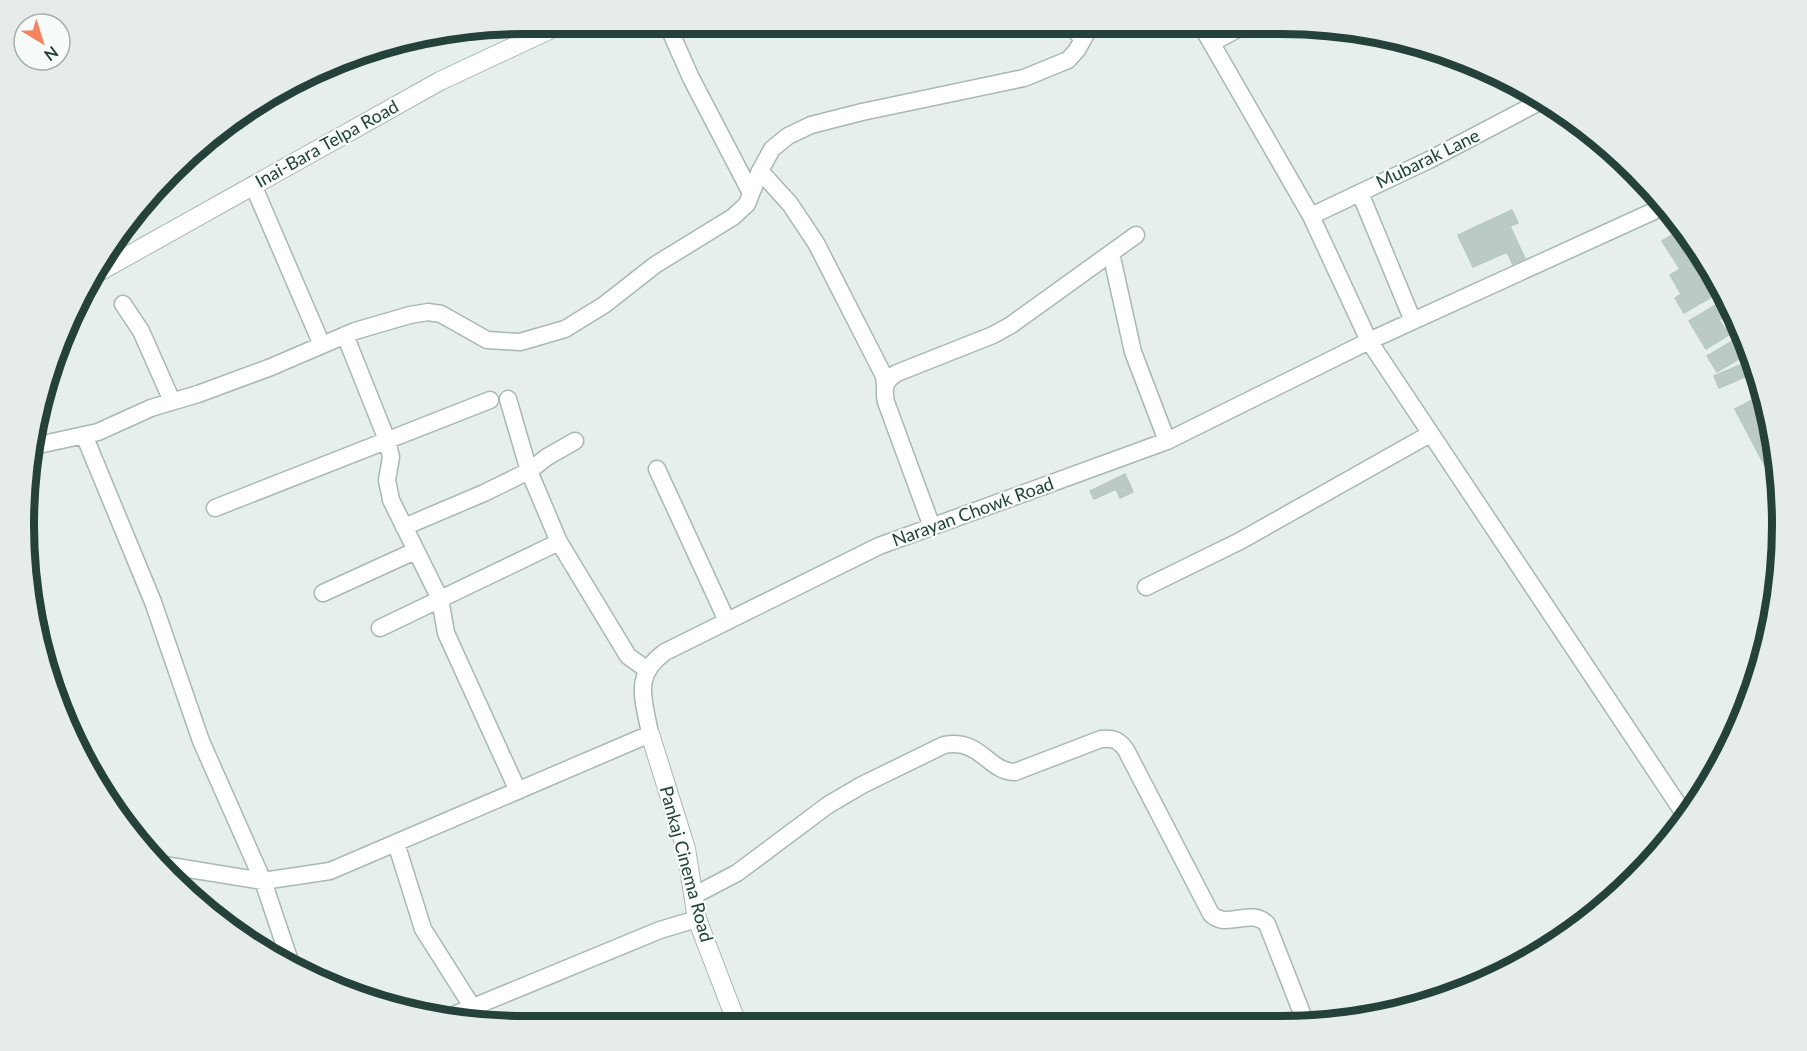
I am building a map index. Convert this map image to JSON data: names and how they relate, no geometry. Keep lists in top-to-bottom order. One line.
{"streets":{"street":["Inai-Bara Telpa Road","Mubarak Lane","Narayan Chowk Road","Pankaj Cinema Road"]},"north":"bottom right"}
